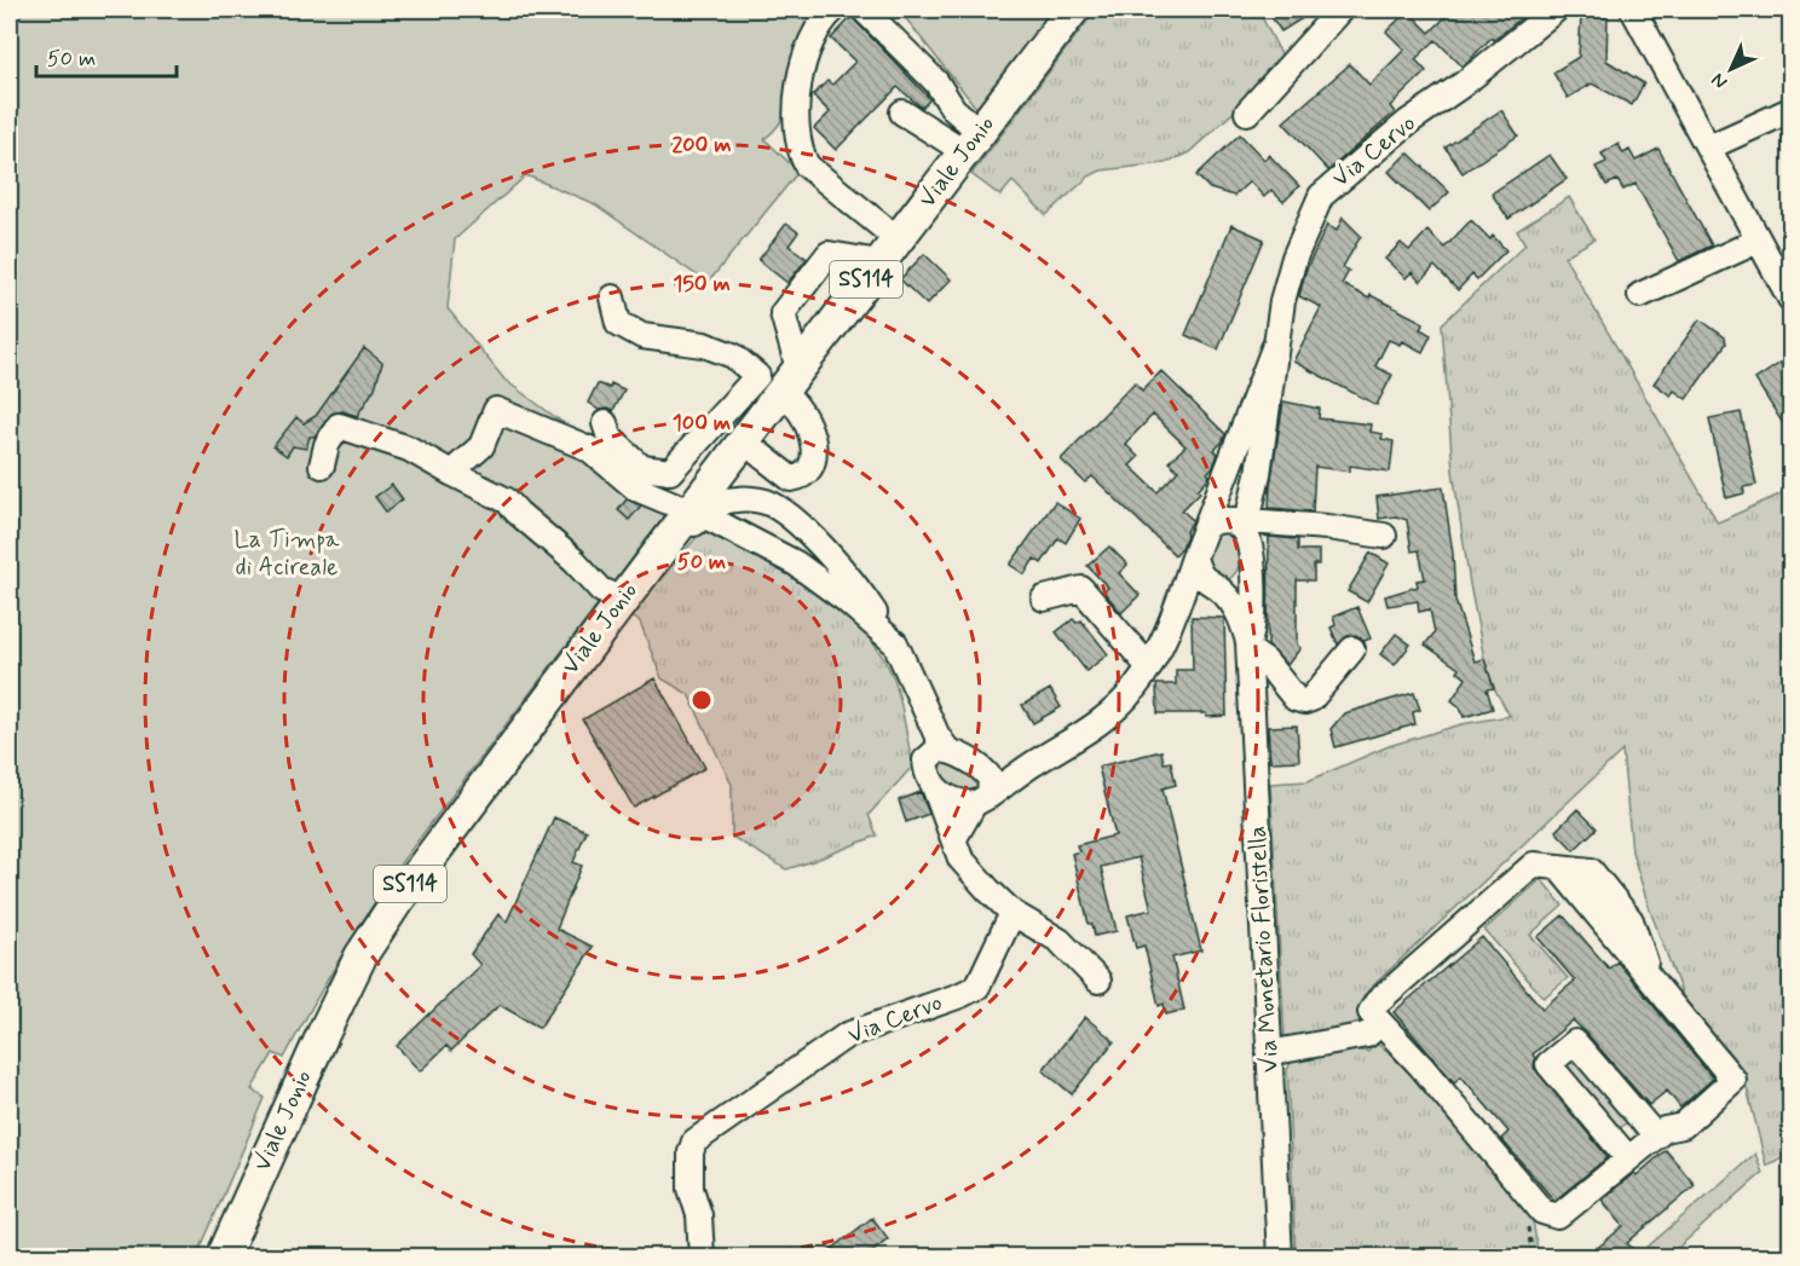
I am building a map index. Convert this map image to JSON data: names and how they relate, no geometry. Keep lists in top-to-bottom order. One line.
{"streets":{"main road":["Viale Jonio","SS114"],"street":["Via Cervo","Via Monetario Floristella"]},"parks":["La Timpa di Acireale"],"scale_bar":"50 m","north":"bottom left","rings":["200 m","150 m","100 m","50 m"]}
